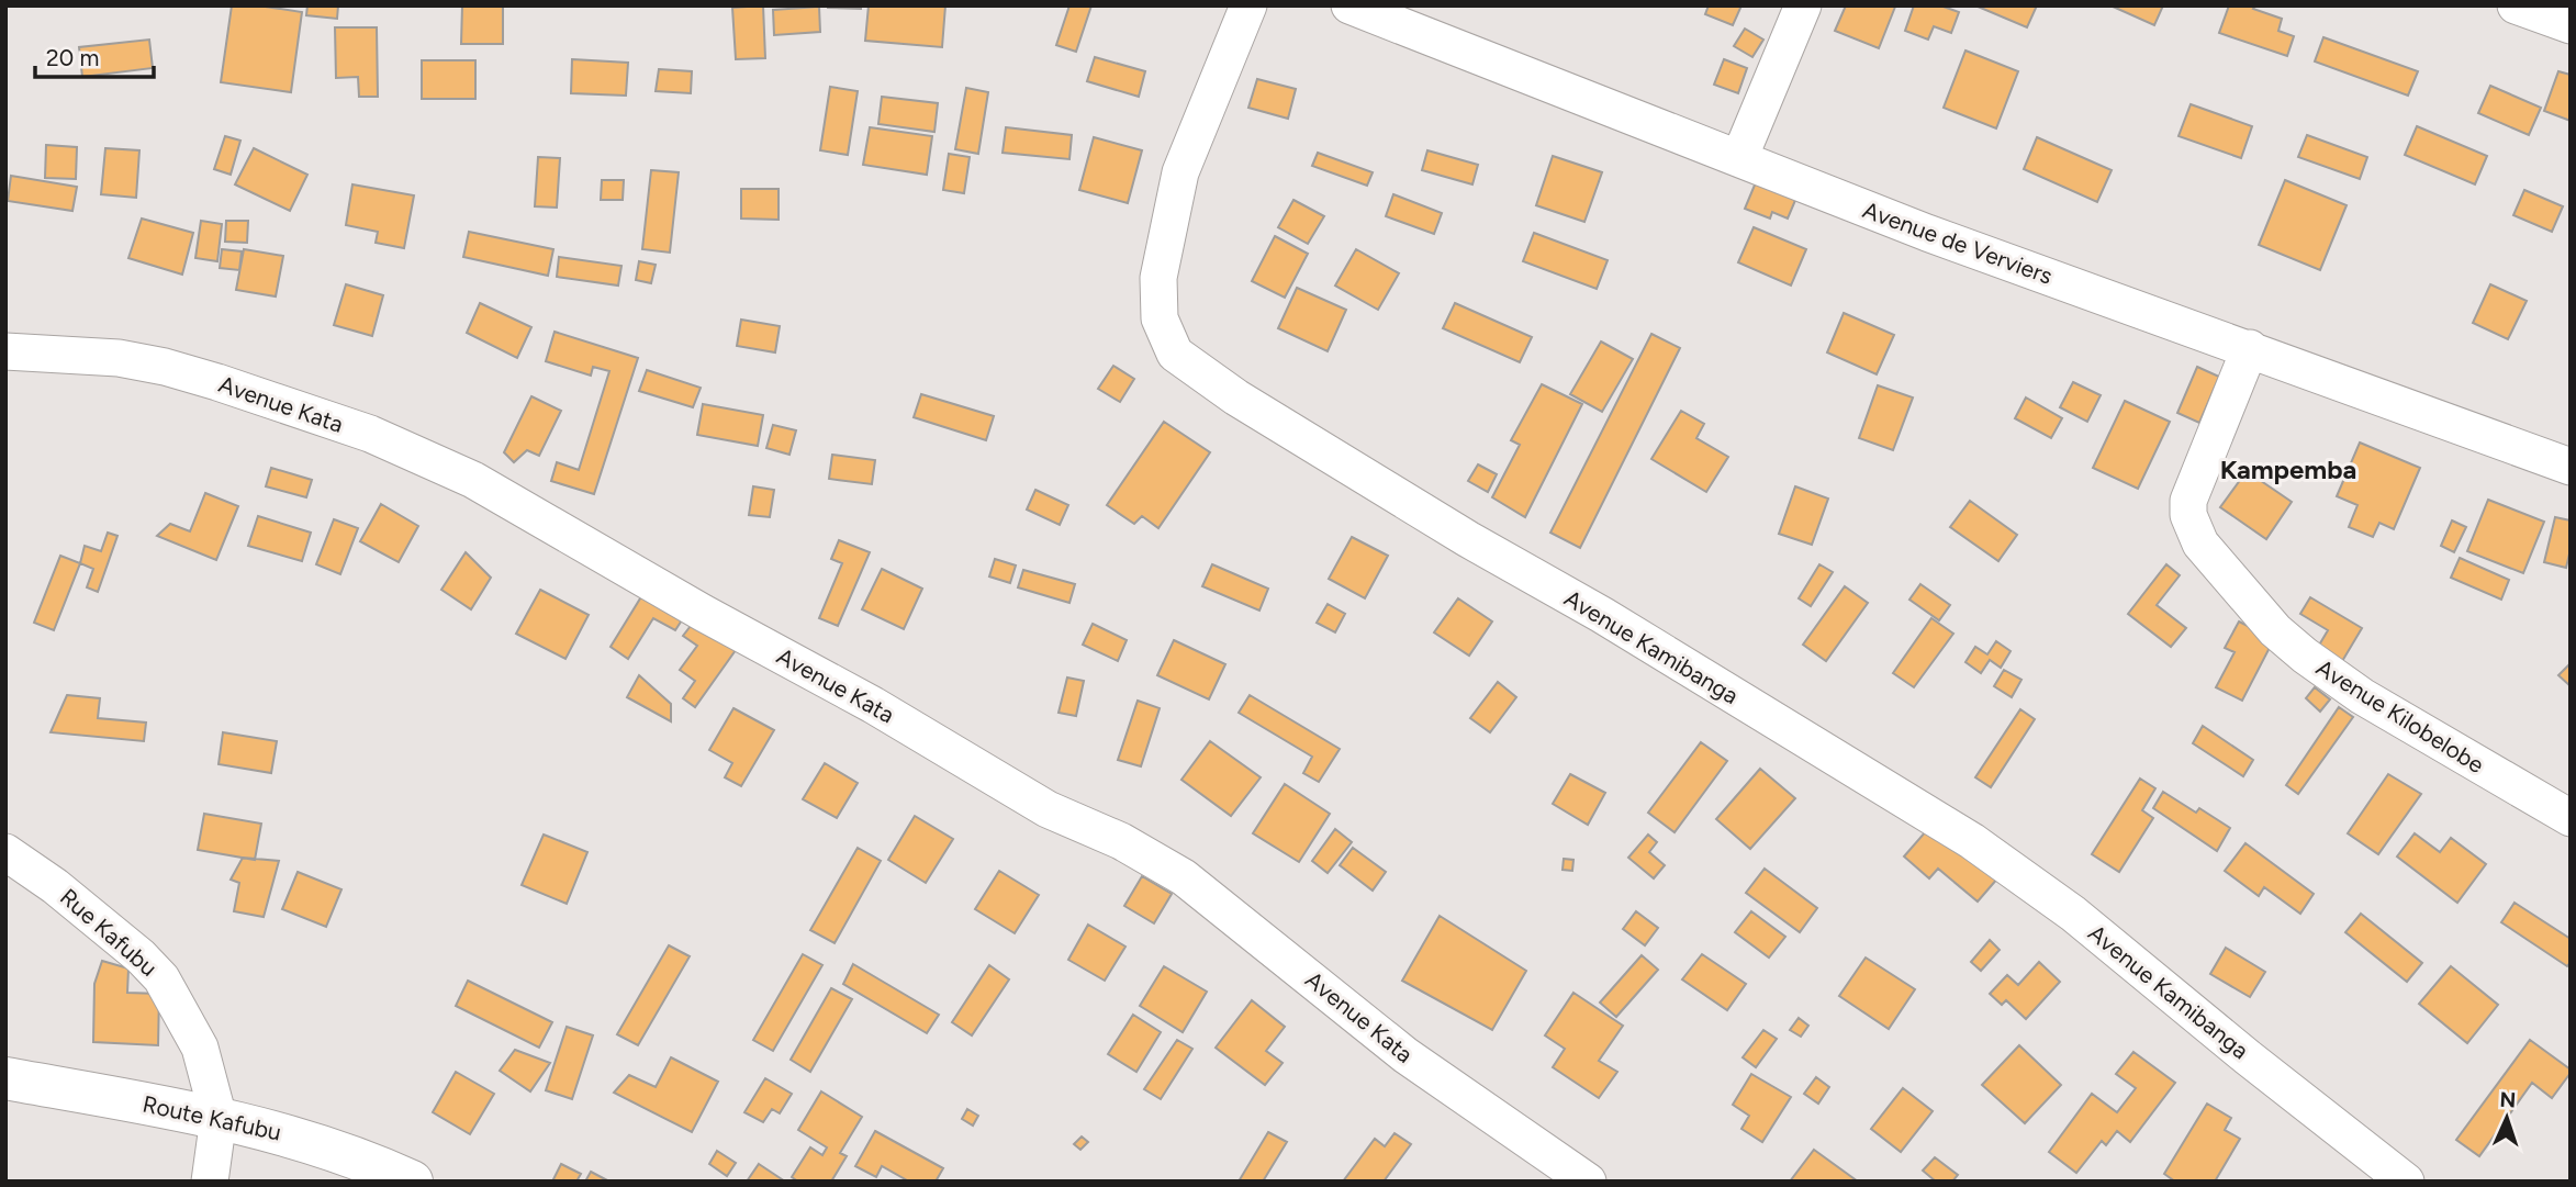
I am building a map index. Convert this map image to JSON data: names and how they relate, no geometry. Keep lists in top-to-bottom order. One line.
{"streets":{"main road":["Route Kafubu"],"street":["Avenue de Verviers","Avenue Kata","Avenue Kamibanga","Avenue Kilobelobe","Rue Kafubu"]},"crossings":[["Avenue de Verviers","Avenue Kilobelobe"],["Rue Kafubu","Route Kafubu"]],"districts":["Kampemba"],"scale_bar":"20 m","north":"top"}
